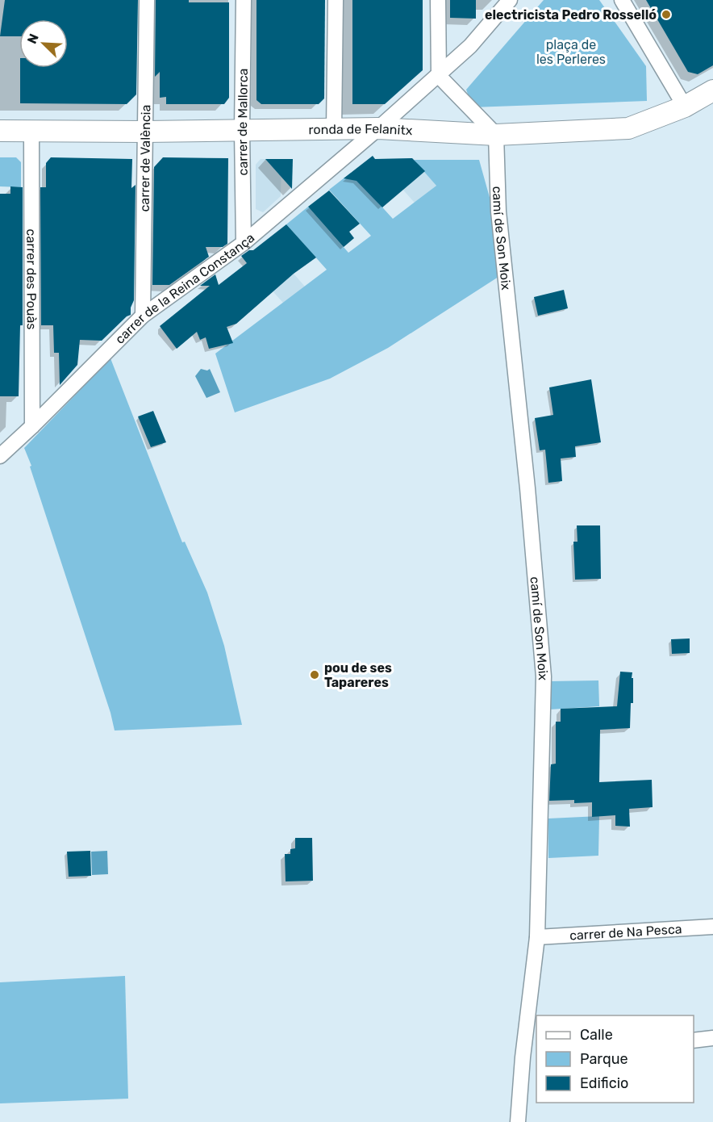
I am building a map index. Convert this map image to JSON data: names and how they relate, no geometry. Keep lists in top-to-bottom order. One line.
{"streets":{"main road":["ronda de Felanitx"],"street":["carrer de Mallorca","carrer de València","camí de Son Moix","carrer des Pouàs","carrer de la Reina Constança","carrer de Na Pesca"]},"crossings":[["carrer de Mallorca","ronda de Felanitx"],["carrer de Mallorca","carrer de la Reina Constança"],["ronda de Felanitx","carrer de València"],["ronda de Felanitx","camí de Son Moix"],["ronda de Felanitx","carrer des Pouàs"],["ronda de Felanitx","carrer de la Reina Constança"],["carrer de València","carrer de la Reina Constança"],["camí de Son Moix","carrer de Na Pesca"],["carrer des Pouàs","carrer de la Reina Constança"]],"parks":["plaça de les Perleres"],"places":["electricista Pedro Rosselló","pou de ses Tapareres"],"legend":["Calle","Parque","Edificio"],"north":"top left"}
